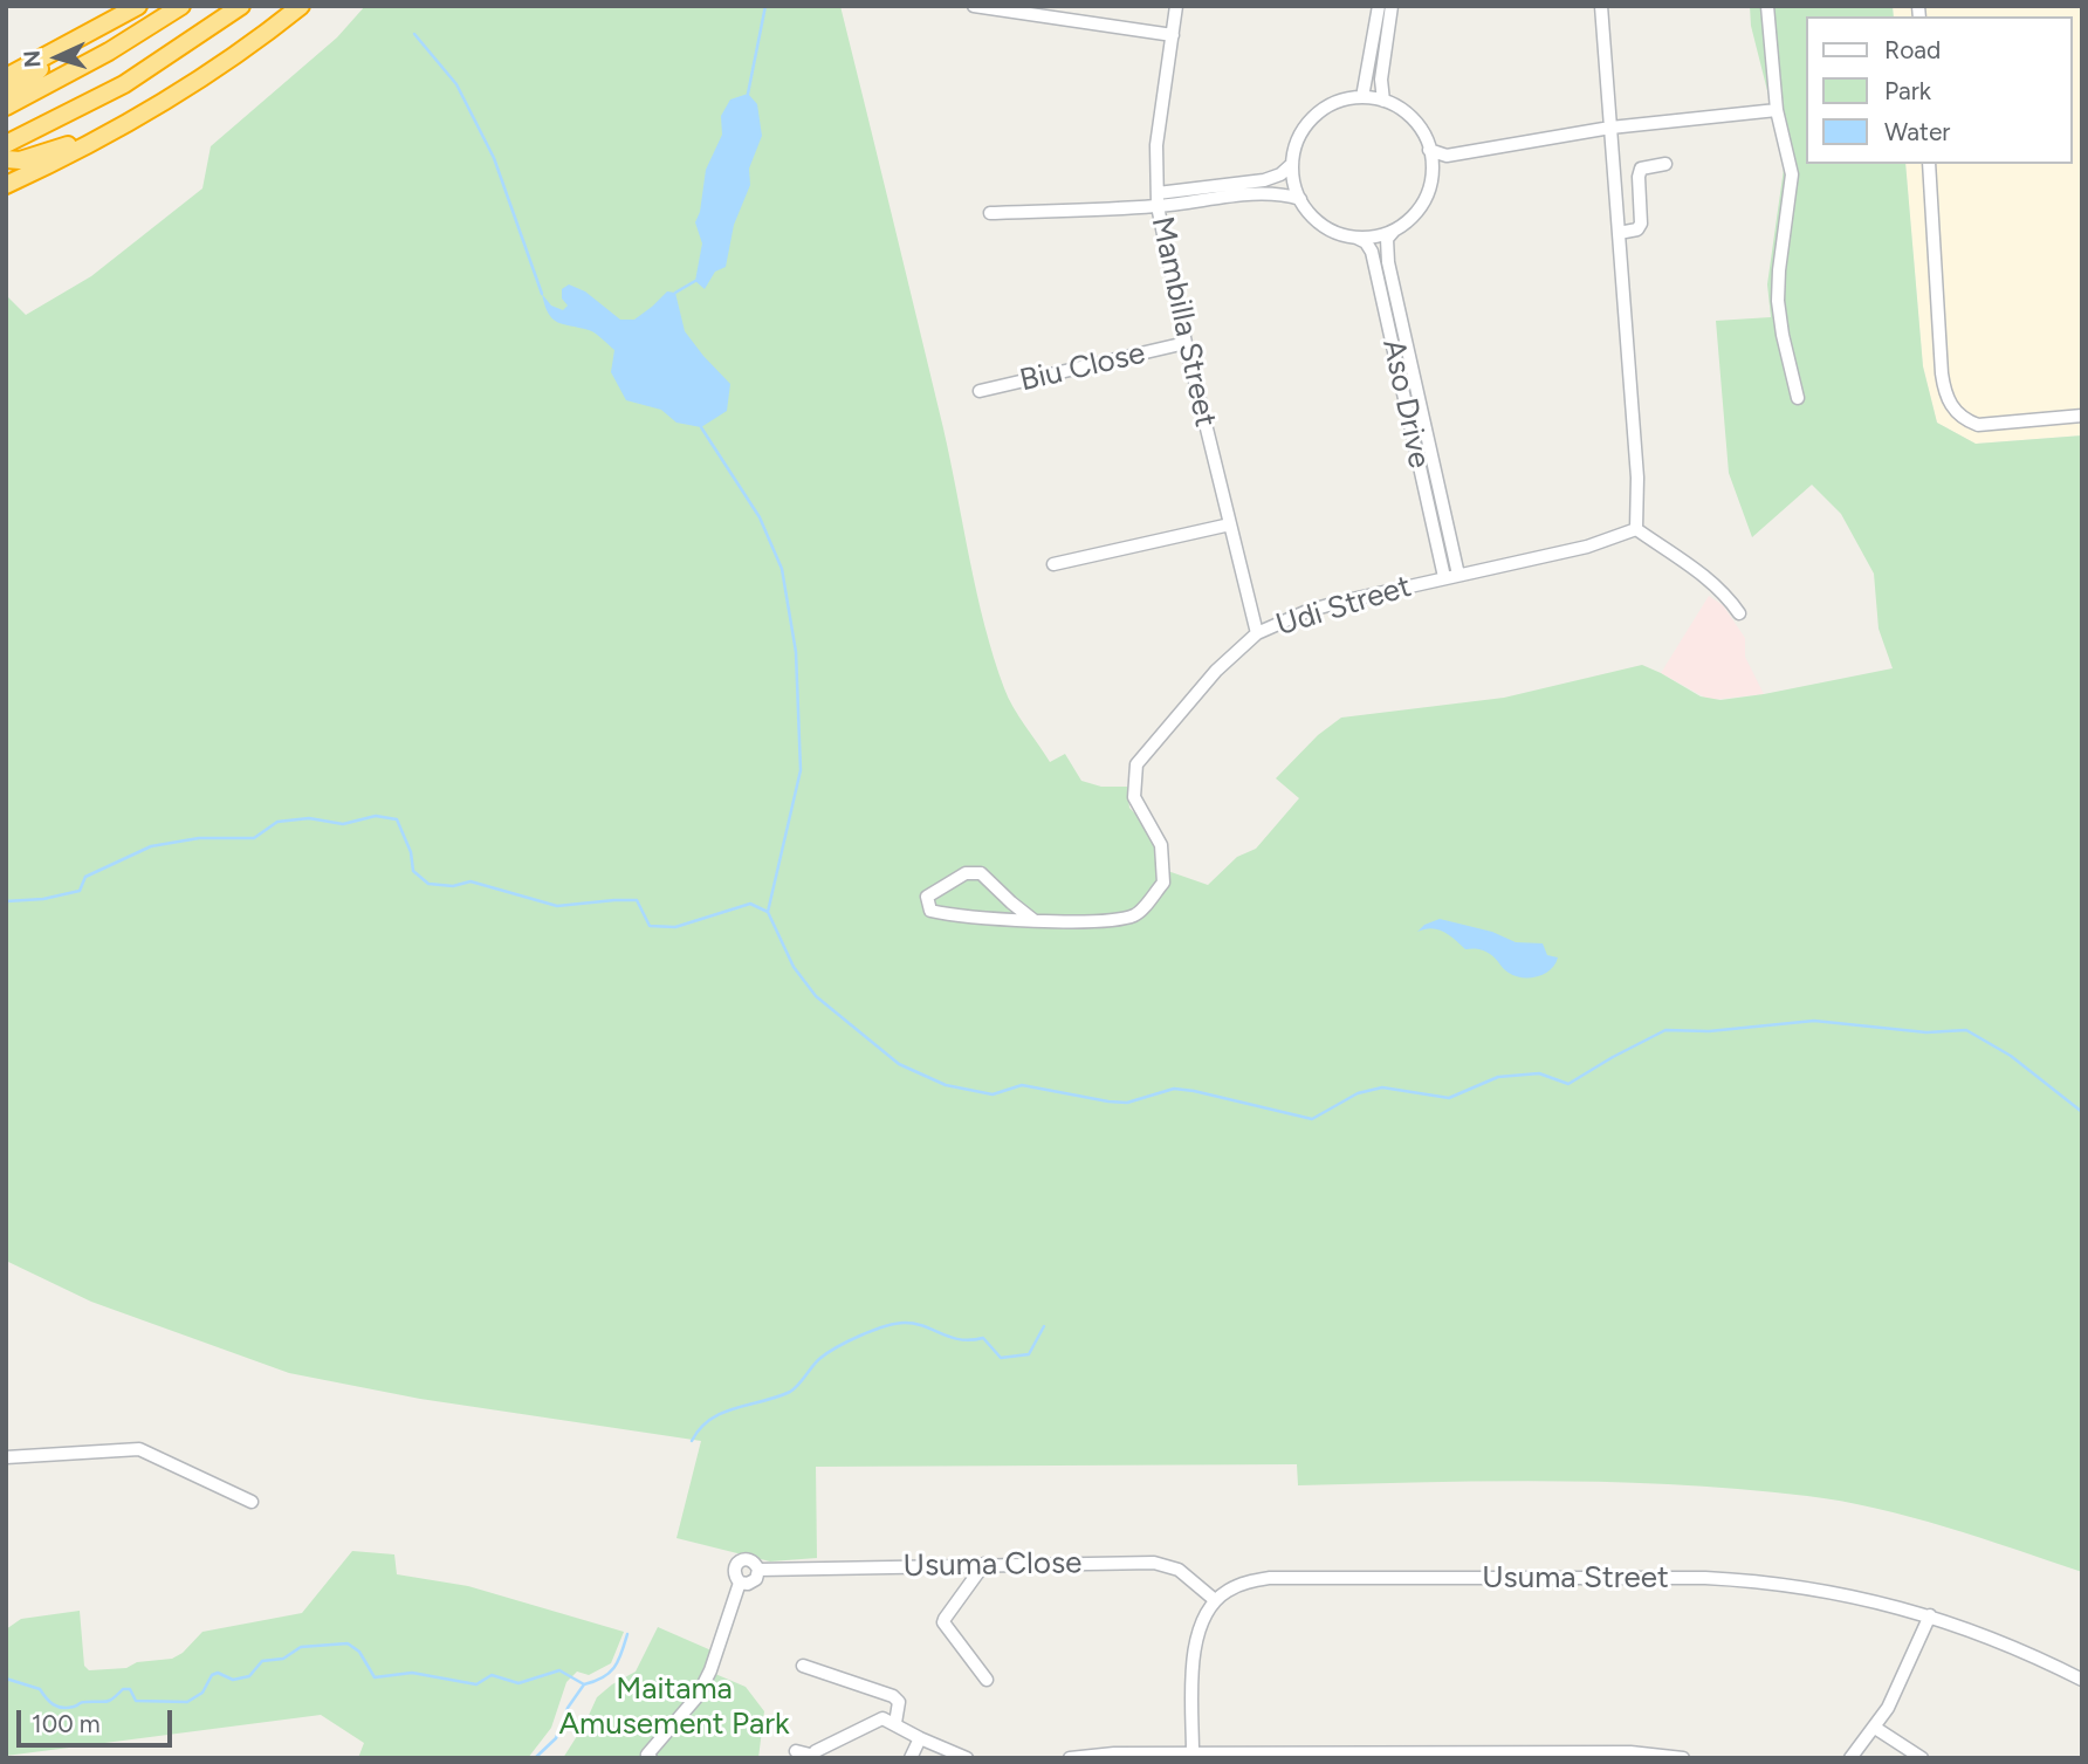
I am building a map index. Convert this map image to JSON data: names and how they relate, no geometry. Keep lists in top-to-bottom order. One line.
{"streets":{"street":["Mambilla Street","Biu Close","Aso Drive","Udi Street","Usuma Close","Usuma Street"]},"crossings":[["Mambilla Street","Biu Close"],["Mambilla Street","Udi Street"],["Aso Drive","Udi Street"],["Usuma Close","Usuma Street"]],"parks":["Maitama Amusement Park"],"legend":["Road","Park","Water"],"scale_bar":"100 m","north":"left"}
